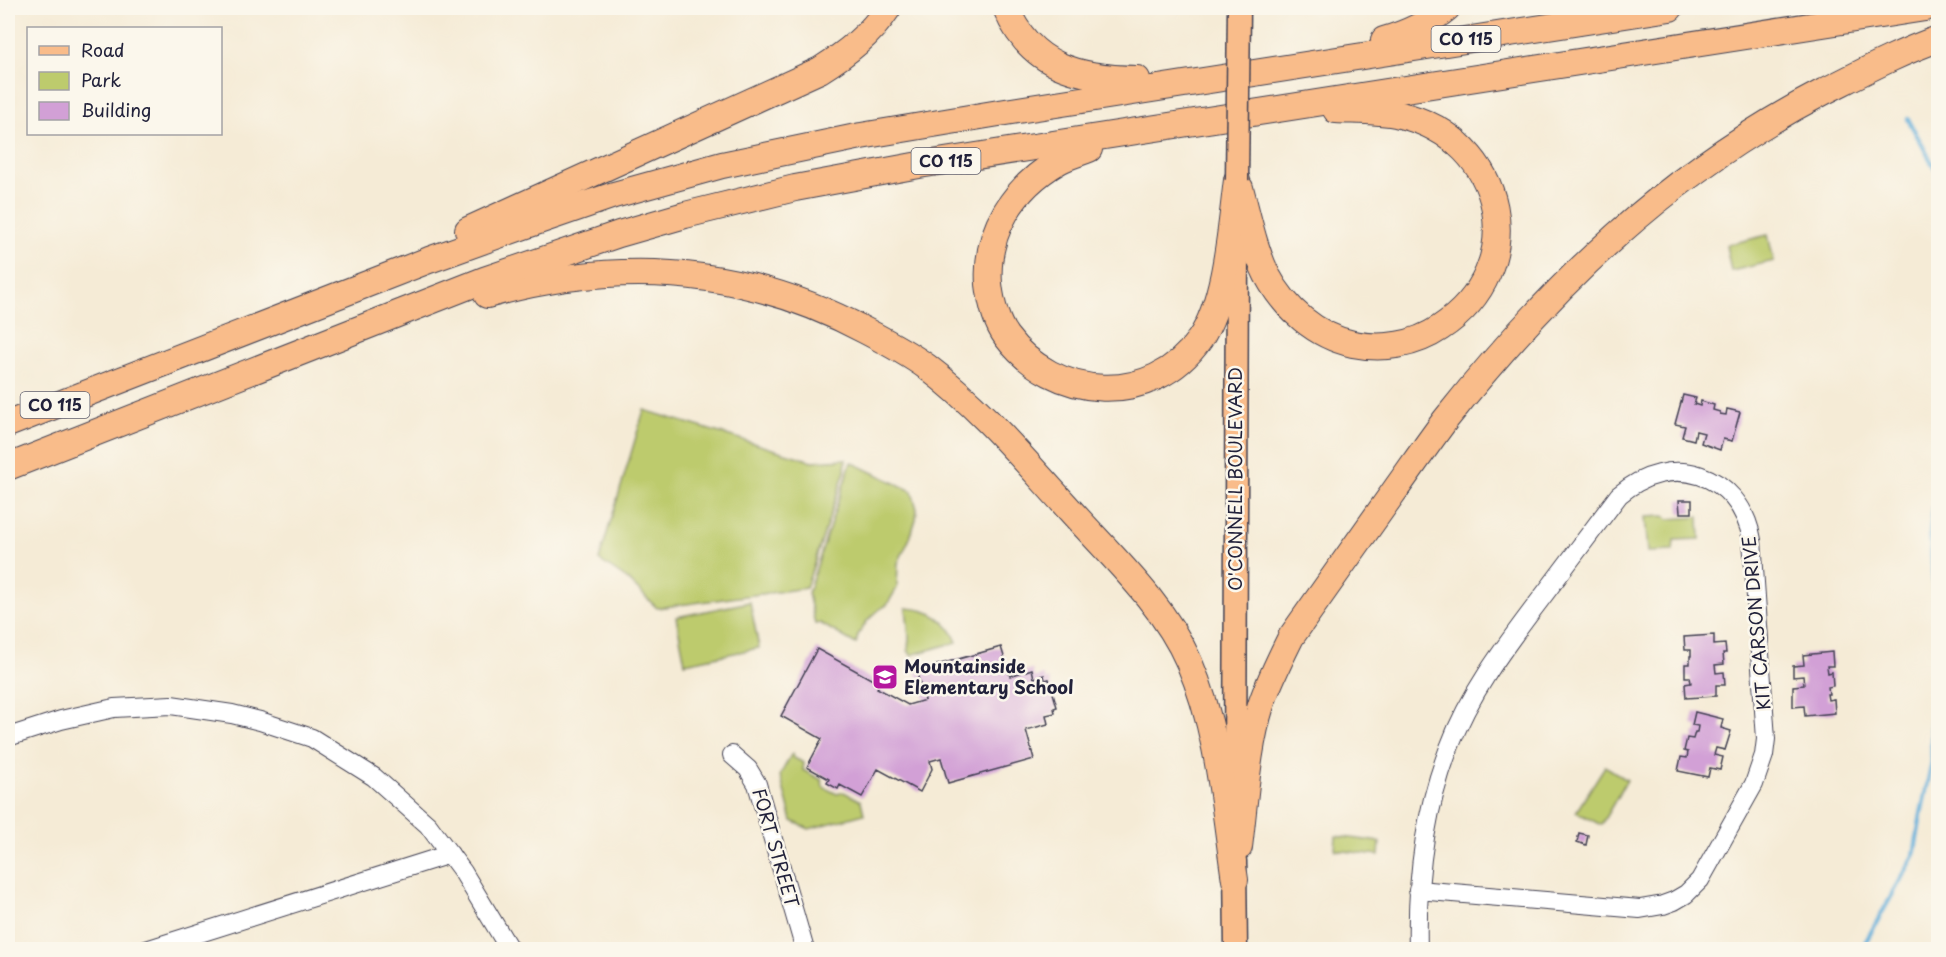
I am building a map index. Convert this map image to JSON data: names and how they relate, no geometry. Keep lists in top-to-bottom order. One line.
{"streets":{"highway":["CO 115"],"main road":["O'CONNELL BOULEVARD"],"street":["KIT CARSON DRIVE","FORT STREET"]},"places":{"school or university":["Mountainside Elementary School"]},"legend":["Road","Park","Building"]}
